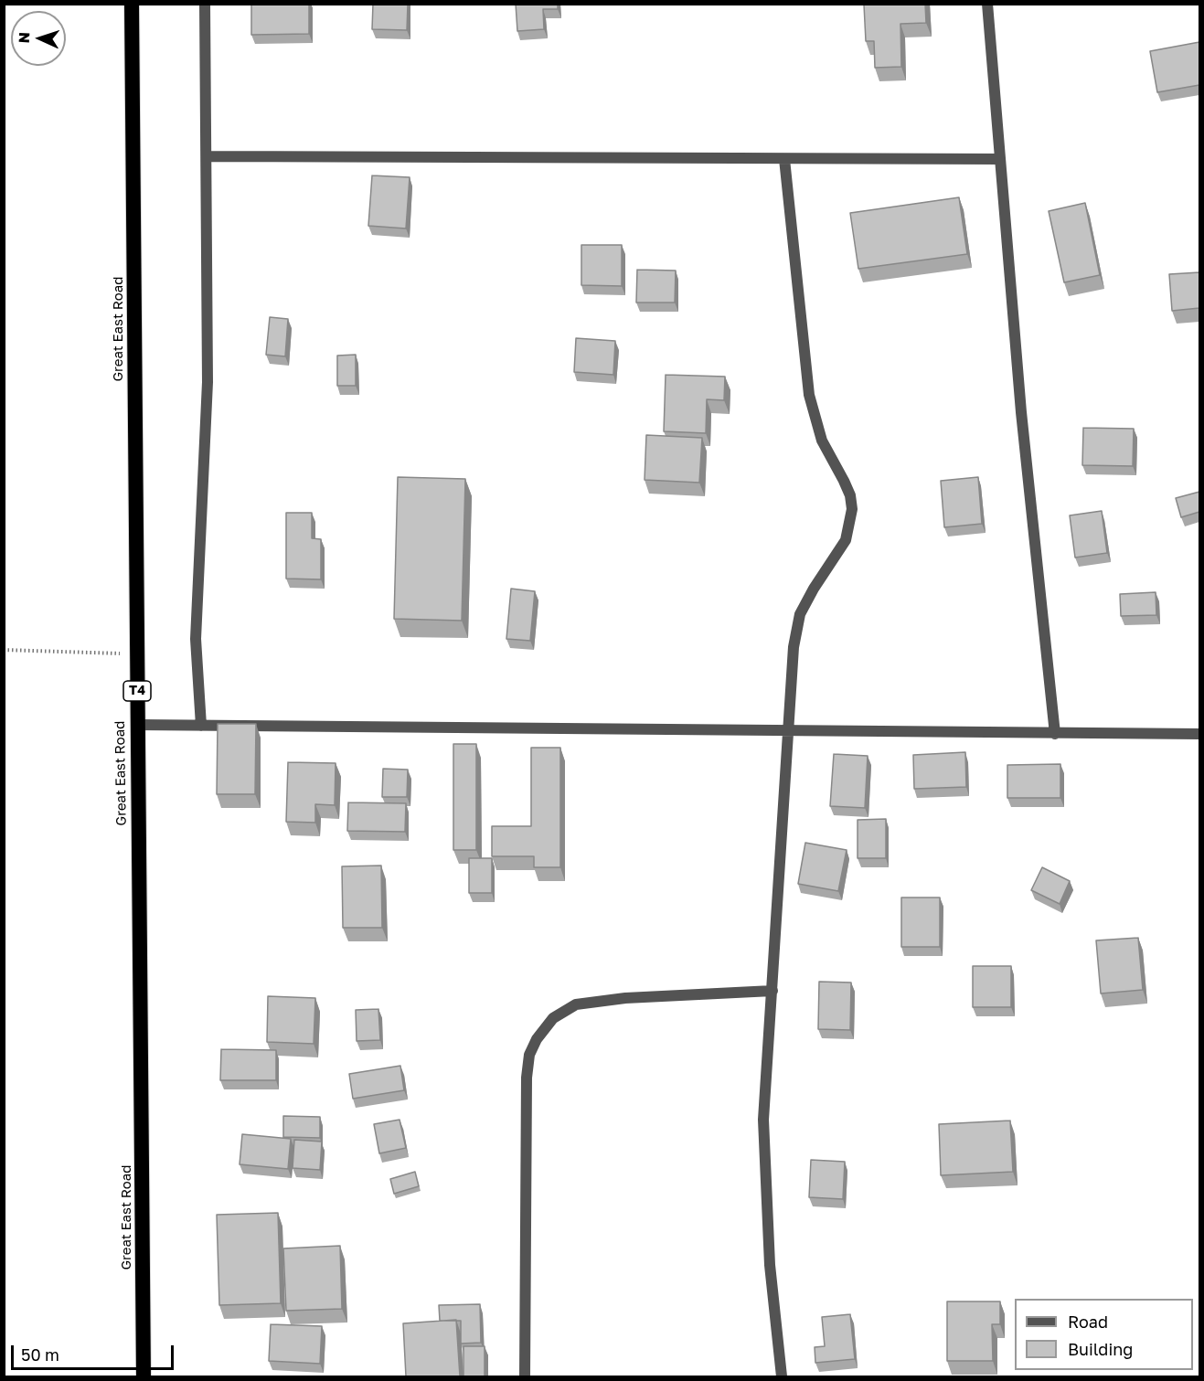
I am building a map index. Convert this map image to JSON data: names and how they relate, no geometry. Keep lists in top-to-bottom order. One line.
{"streets":{"highway":["Great East Road","T4"]},"legend":["Road","Building"],"scale_bar":"50 m","north":"left"}
